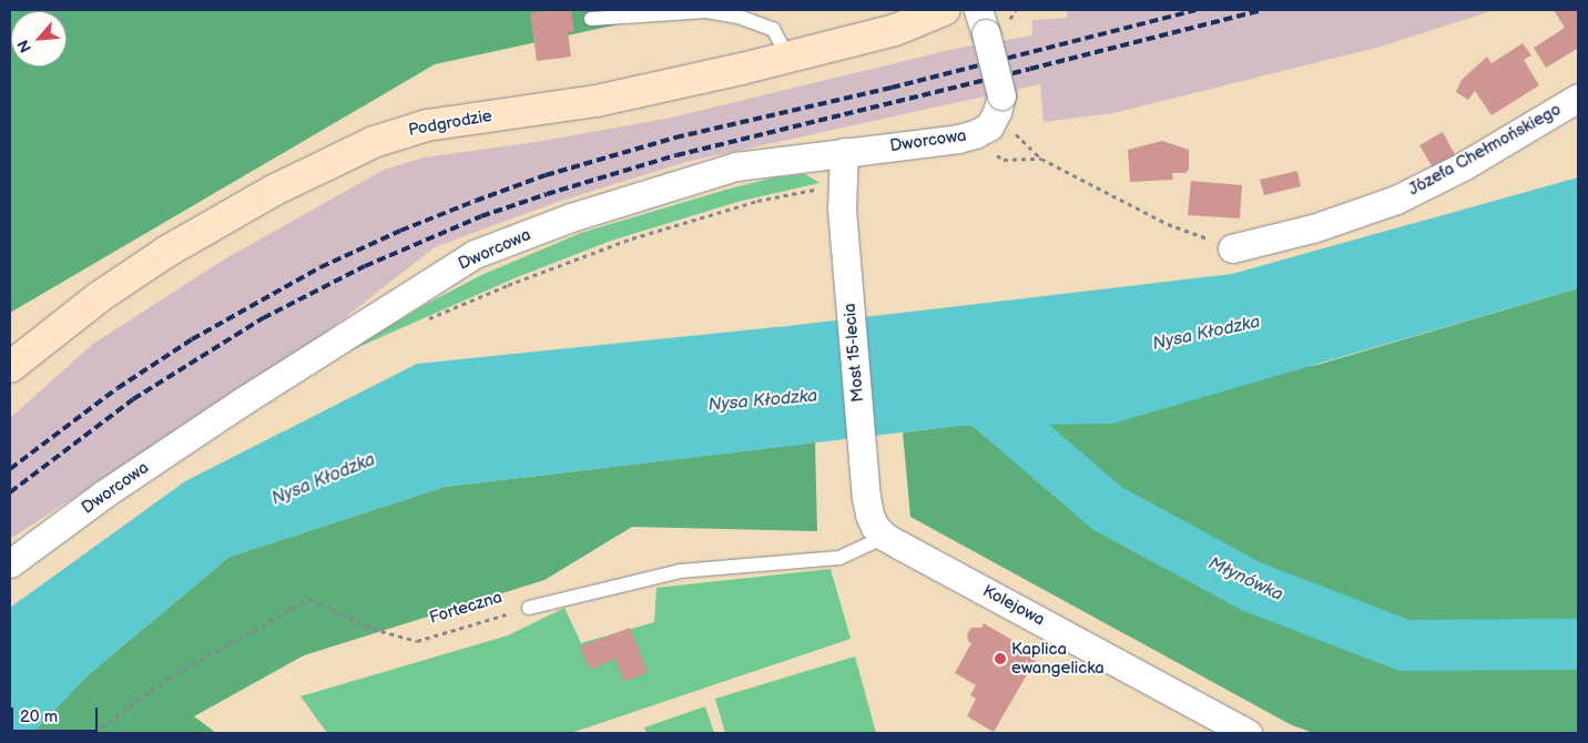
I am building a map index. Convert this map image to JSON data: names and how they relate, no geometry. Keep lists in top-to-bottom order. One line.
{"streets":{"main road":["Podgrodzie"],"street":["Dworcowa","Józefa Chełmońskiego","Most 15-lecia","Kolejowa"],"lane":["Forteczna"]},"crossings":[["Most 15-lecia","Kolejowa"],["Kolejowa","Forteczna"]],"water":["Nysa Kłodzka","Młynówka"],"places":["Kaplica ewangelicka"],"scale_bar":"20 m","north":"bottom left"}
